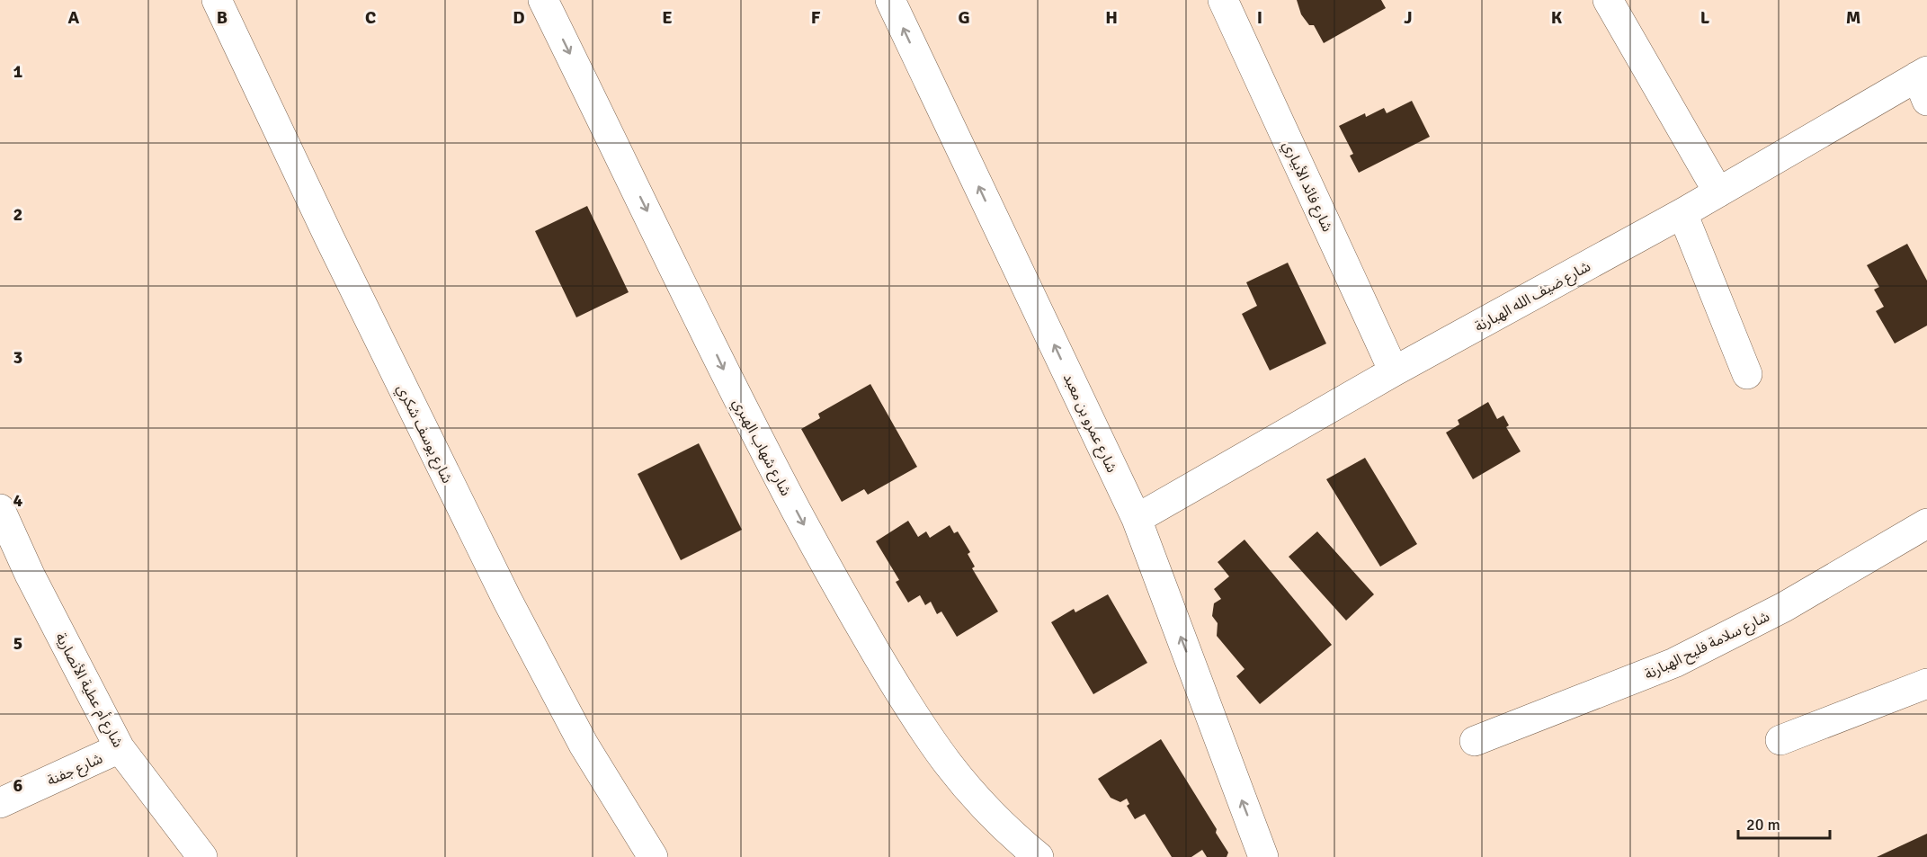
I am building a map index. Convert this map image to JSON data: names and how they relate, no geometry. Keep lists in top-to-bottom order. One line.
{"streets":{"street":["شارع فائد الأبياري","شارع ضيف الله الهبارنة","شارع عمرو بن معبد","شارع يوسف شكري","شارع شهاب الهبري","شارع سلامة فليح الهبارنة","شارع أم عطية الأنصارية","شارع جفنة"]},"crossings":[["شارع فائد الأبياري","شارع ضيف الله الهبارنة"],["شارع ضيف الله الهبارنة","شارع عمرو بن معبد"],["شارع أم عطية الأنصارية","شارع جفنة"]],"one_way":["شارع عمرو بن معبد","شارع شهاب الهبري"],"scale_bar":"20 m","grid":{"columns":["A","B","C","D","E","F","G","H","I","J","K","L","M"],"rows":["1","2","3","4","5","6"]}}
